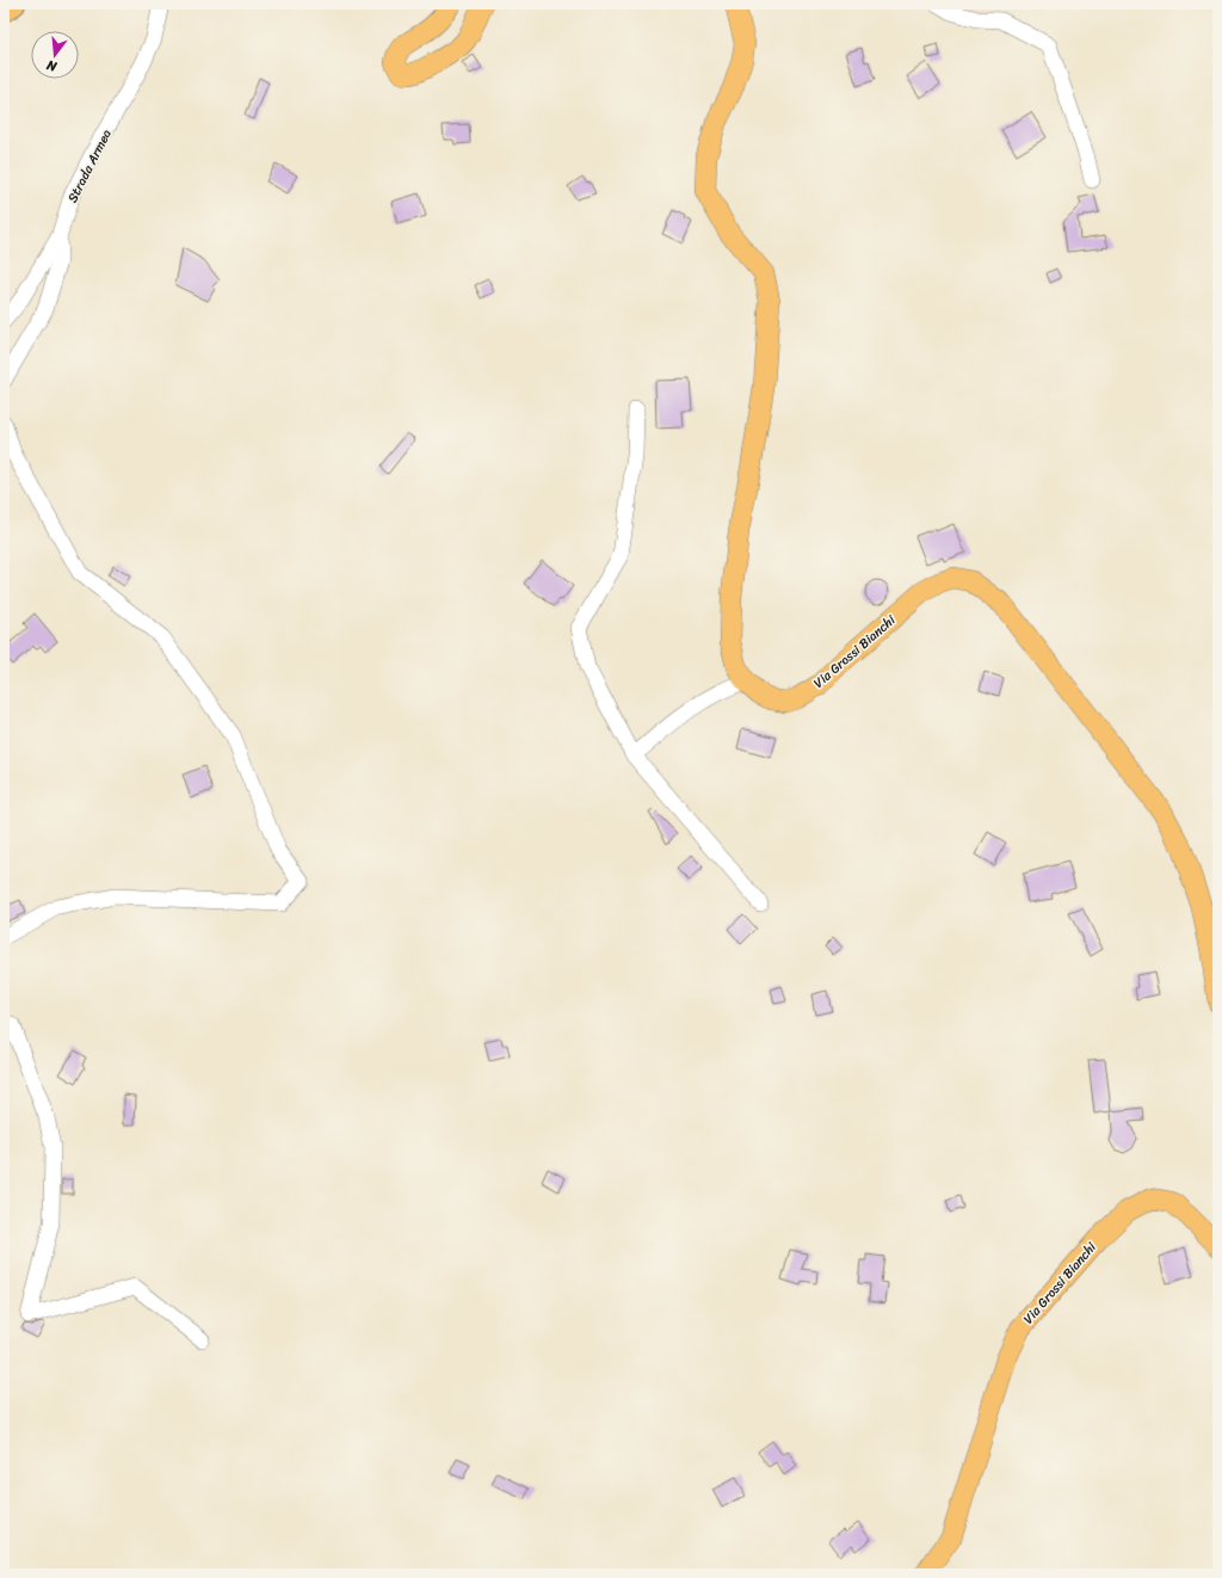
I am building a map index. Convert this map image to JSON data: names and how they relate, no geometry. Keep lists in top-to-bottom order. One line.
{"streets":{"main road":["Via Grossi Bianchi"],"street":["Strada Armea"]},"north":"bottom"}
